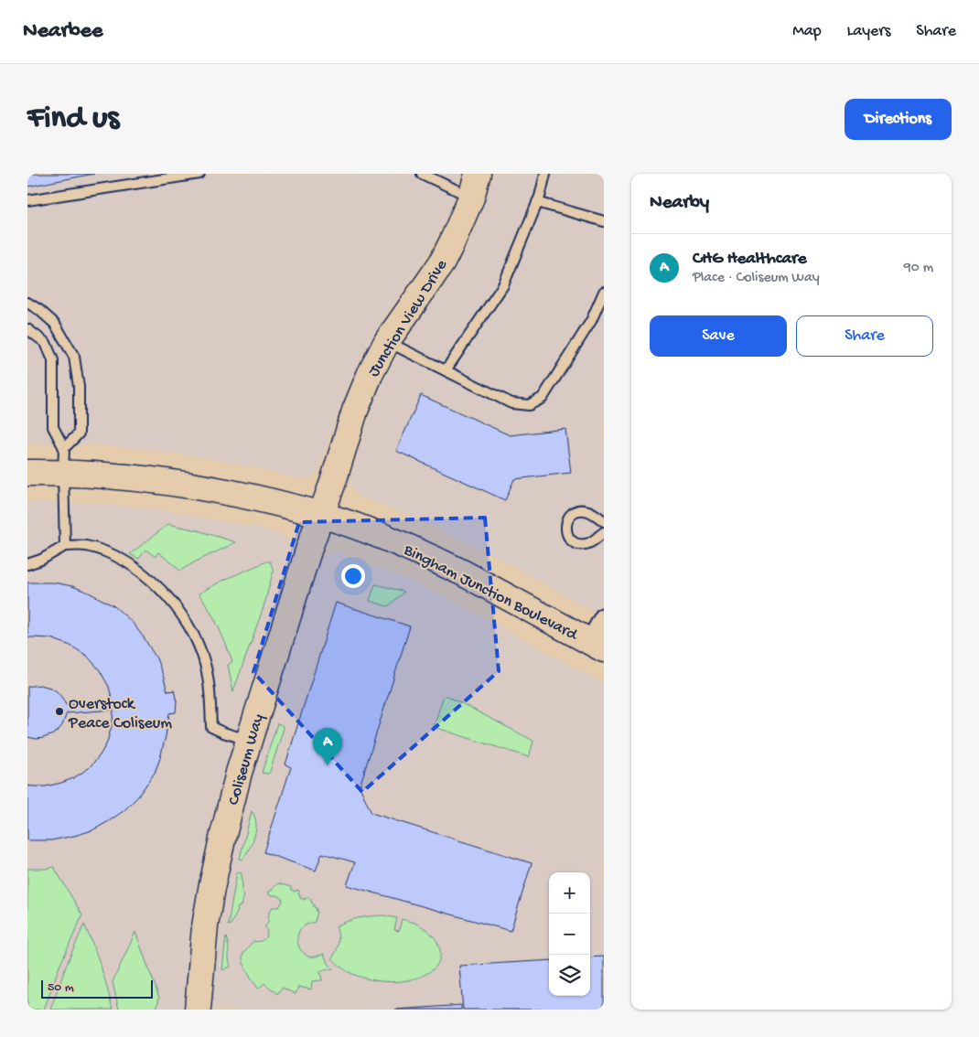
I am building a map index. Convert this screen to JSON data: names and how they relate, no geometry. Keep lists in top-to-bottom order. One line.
{"streets":{"street":["Junction View Drive","Bingham Junction Boulevard","Coliseum Way"]},"crossings":[["Junction View Drive","Bingham Junction Boulevard"],["Junction View Drive","Coliseum Way"],["Bingham Junction Boulevard","Coliseum Way"]],"places":["Overstock Peace Coliseum"],"scale_bar":"50 m","page":{"header":"Nearbee","nav":["Map","Layers","Share"],"buttons":["Directions",["Save","Share"]],"title":"Find us","heading":"Nearby","list":[{"mark":"A","name":"CHG Healthcare","note":"Place · Coliseum Way","value":"90 m"}],"pins":"A","map_buttons":["+","−"],"scale":"50 m"}}
